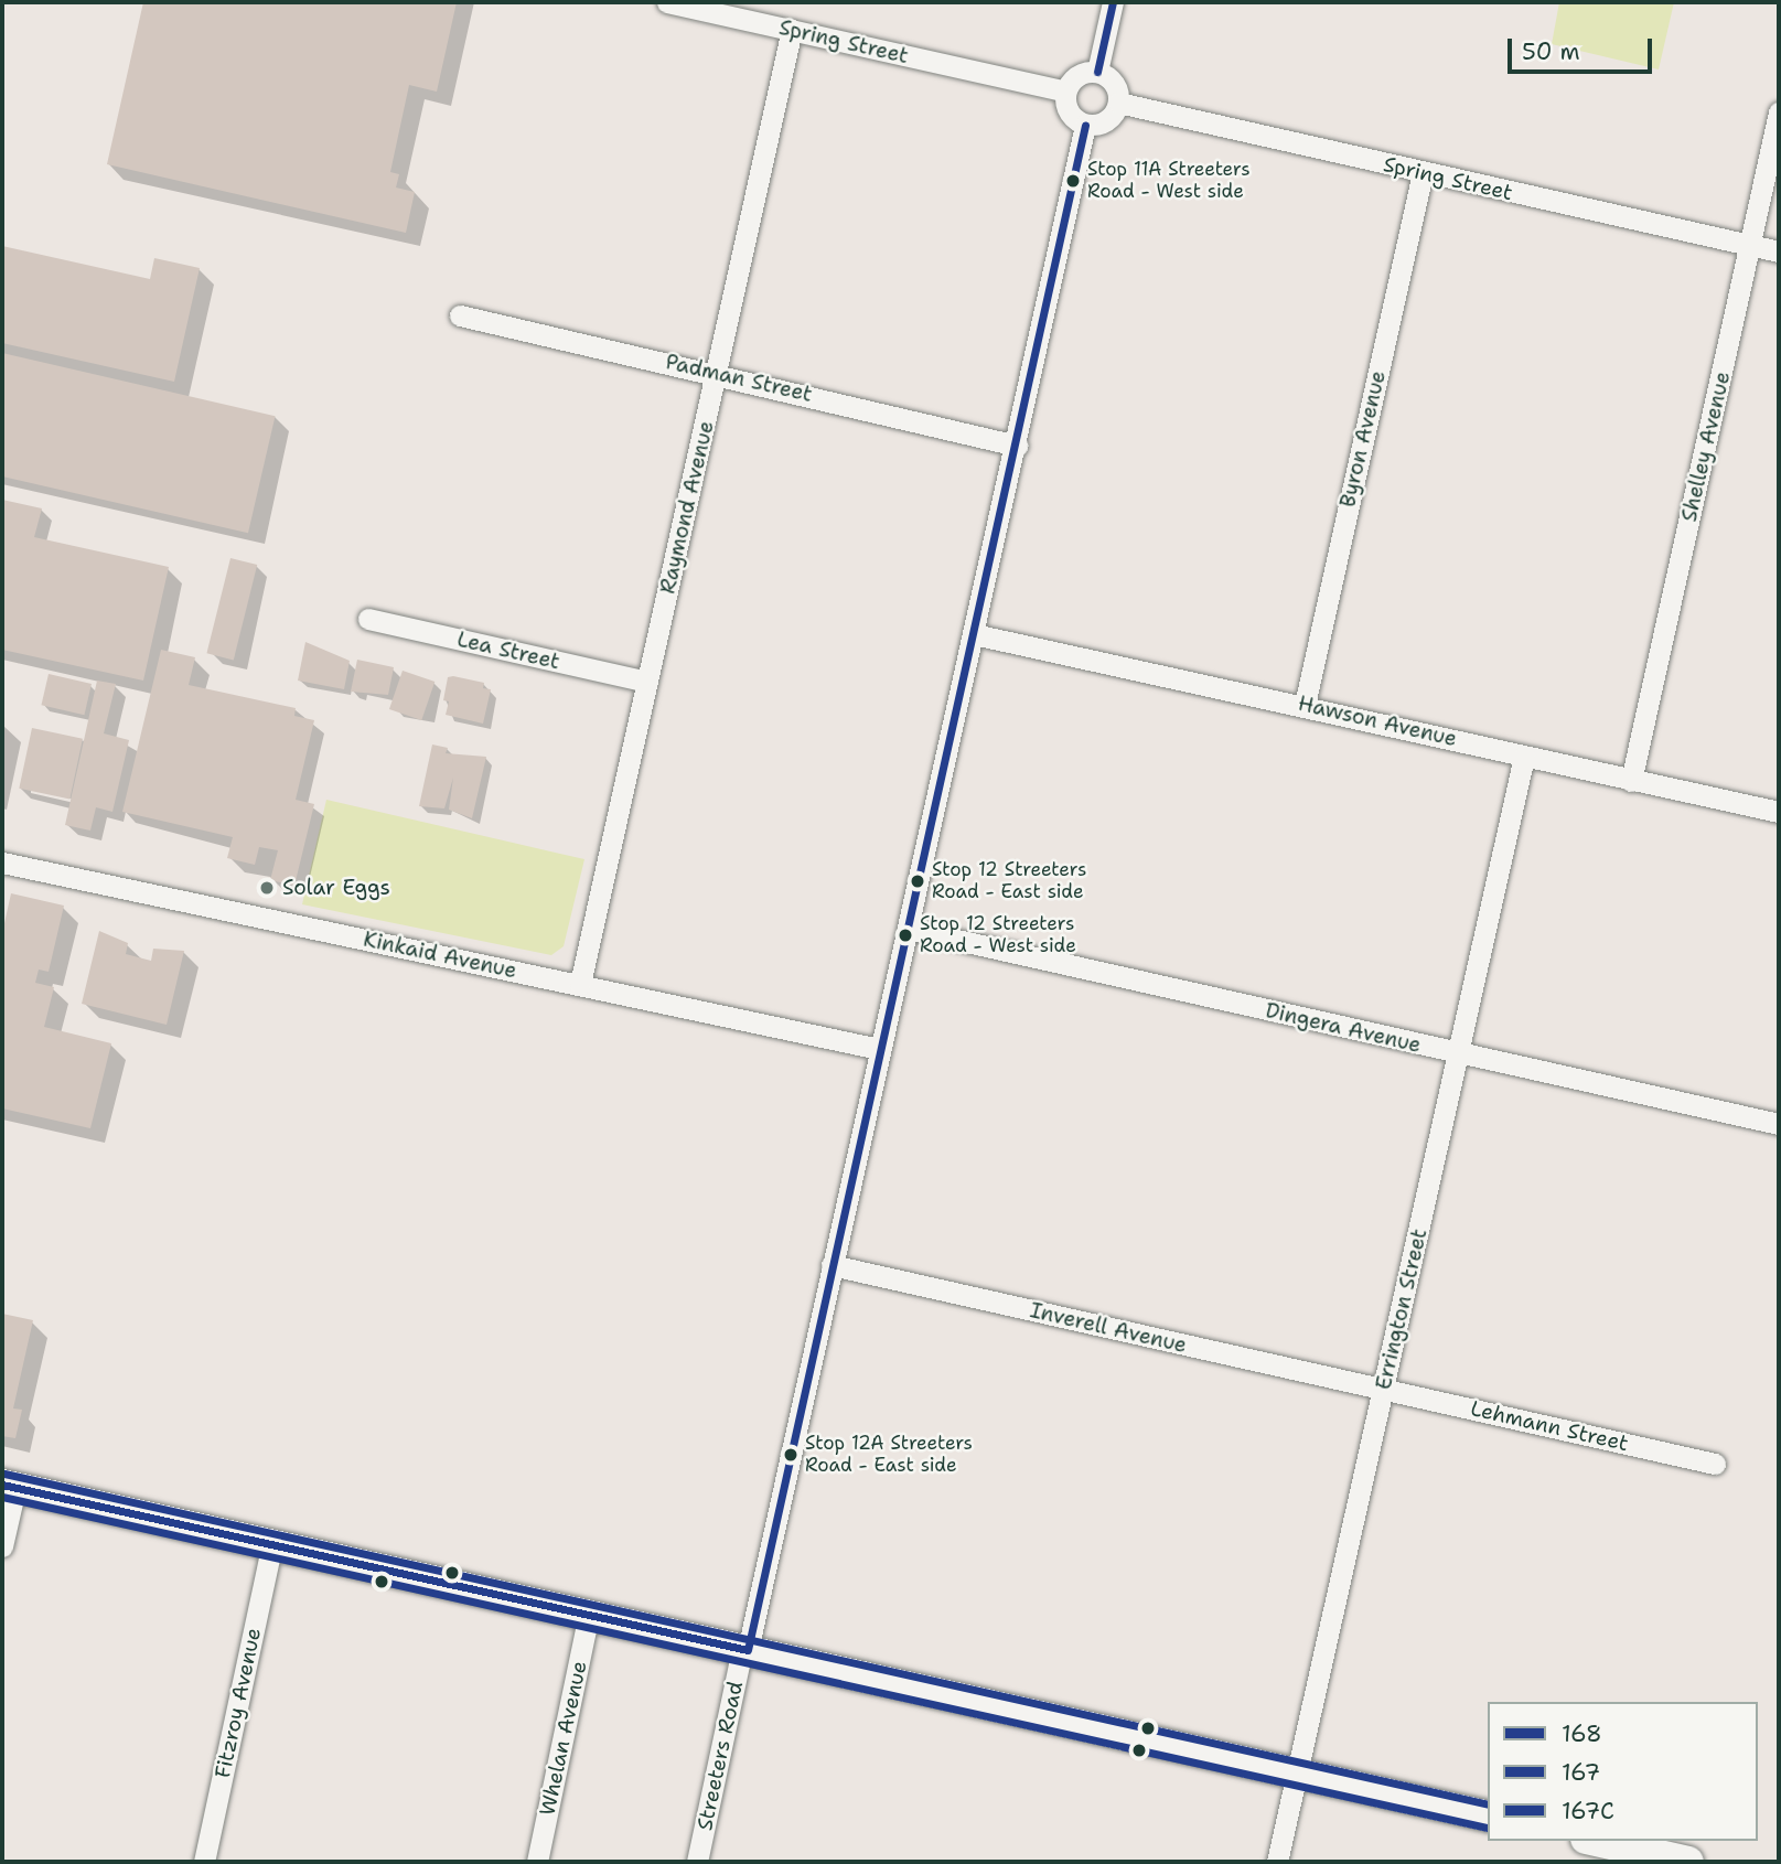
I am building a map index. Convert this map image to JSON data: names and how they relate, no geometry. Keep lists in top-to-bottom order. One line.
{"streets":{"street":["Spring Street","Padman Street","Byron Avenue","Shelley Avenue","Raymond Avenue","Lea Street","Hawson Avenue","Kinkaid Avenue","Dingera Avenue","Errington Street","Inverell Avenue","Lehmann Street","Fitzroy Avenue","Whelan Avenue","Streeters Road"]},"crossings":[["Spring Street","Byron Avenue"],["Spring Street","Shelley Avenue"],["Spring Street","Raymond Avenue"],["Spring Street","Streeters Road"],["Padman Street","Raymond Avenue"],["Padman Street","Streeters Road"],["Byron Avenue","Hawson Avenue"],["Shelley Avenue","Hawson Avenue"],["Raymond Avenue","Lea Street"],["Raymond Avenue","Kinkaid Avenue"],["Hawson Avenue","Errington Street"],["Hawson Avenue","Streeters Road"],["Kinkaid Avenue","Streeters Road"],["Dingera Avenue","Errington Street"],["Dingera Avenue","Streeters Road"],["Errington Street","Inverell Avenue"],["Errington Street","Lehmann Street"],["Inverell Avenue","Lehmann Street"],["Inverell Avenue","Streeters Road"]],"places":["Stop 11A Streeters Road - West side","Stop 12 Streeters Road - East side","Solar Eggs","Stop 12 Streeters Road - West side","Stop 12A Streeters Road - East side"],"lines":["transit line 168","transit line 167C","transit line 167"],"legend":["168","167","167C"],"scale_bar":"50 m"}
